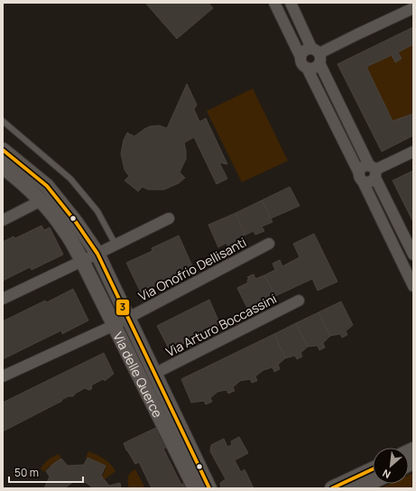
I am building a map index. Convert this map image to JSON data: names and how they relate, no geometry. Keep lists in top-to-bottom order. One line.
{"streets":{"street":["Via Onofrio Dellisanti","Via Arturo Boccassini","Via delle Querce"]},"crossings":[["Via Onofrio Dellisanti","Via delle Querce"],["Via Arturo Boccassini","Via delle Querce"]],"lines":["transit line 3"],"scale_bar":"50 m","north":"bottom left"}
